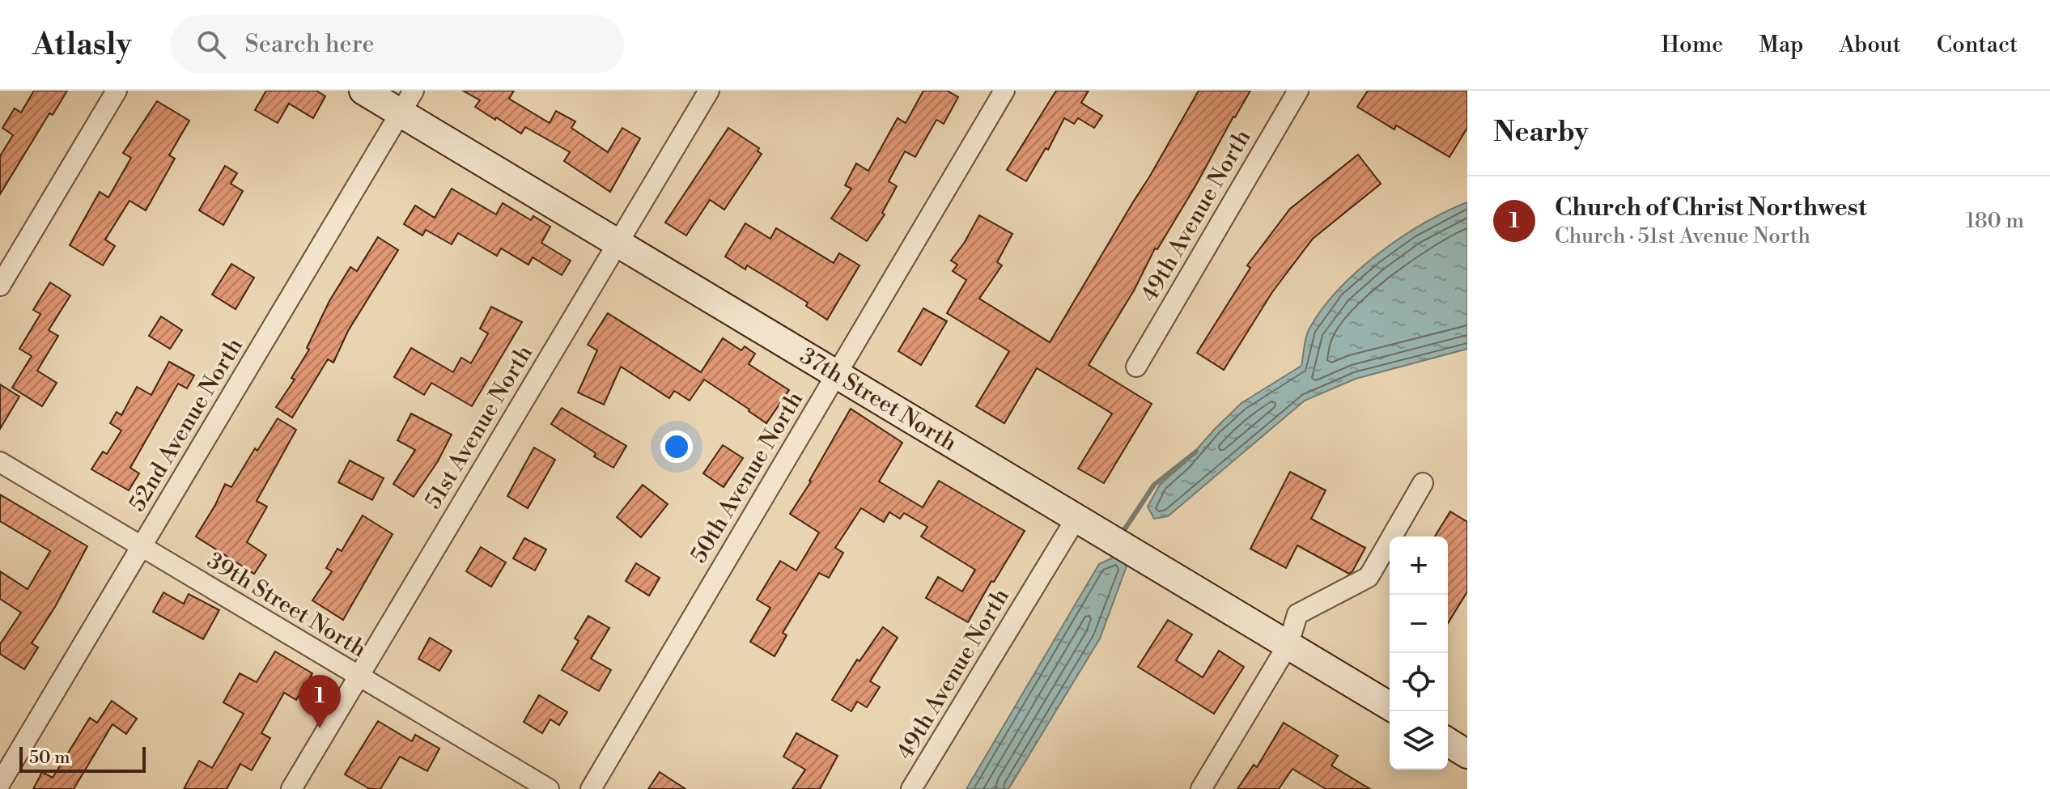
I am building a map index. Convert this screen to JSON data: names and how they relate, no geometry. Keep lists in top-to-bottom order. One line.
{"streets":{"street":["49th Avenue North","37th Street North","52nd Avenue North","51st Avenue North","50th Avenue North","39th Street North"]},"crossings":[["49th Avenue North","37th Street North"],["37th Street North","52nd Avenue North"],["37th Street North","51st Avenue North"],["37th Street North","50th Avenue North"],["52nd Avenue North","39th Street North"],["51st Avenue North","39th Street North"]],"scale_bar":"50 m","page":{"header":"Atlasly","search":"Search here","nav":["Home","Map","About","Contact"],"heading":"Nearby","list":[{"mark":"1","name":"Church of Christ Northwest","note":"Church · 51st Avenue North","value":"180 m"}],"map_buttons":["+","−"],"pins":"1","scale":"50 m"}}
